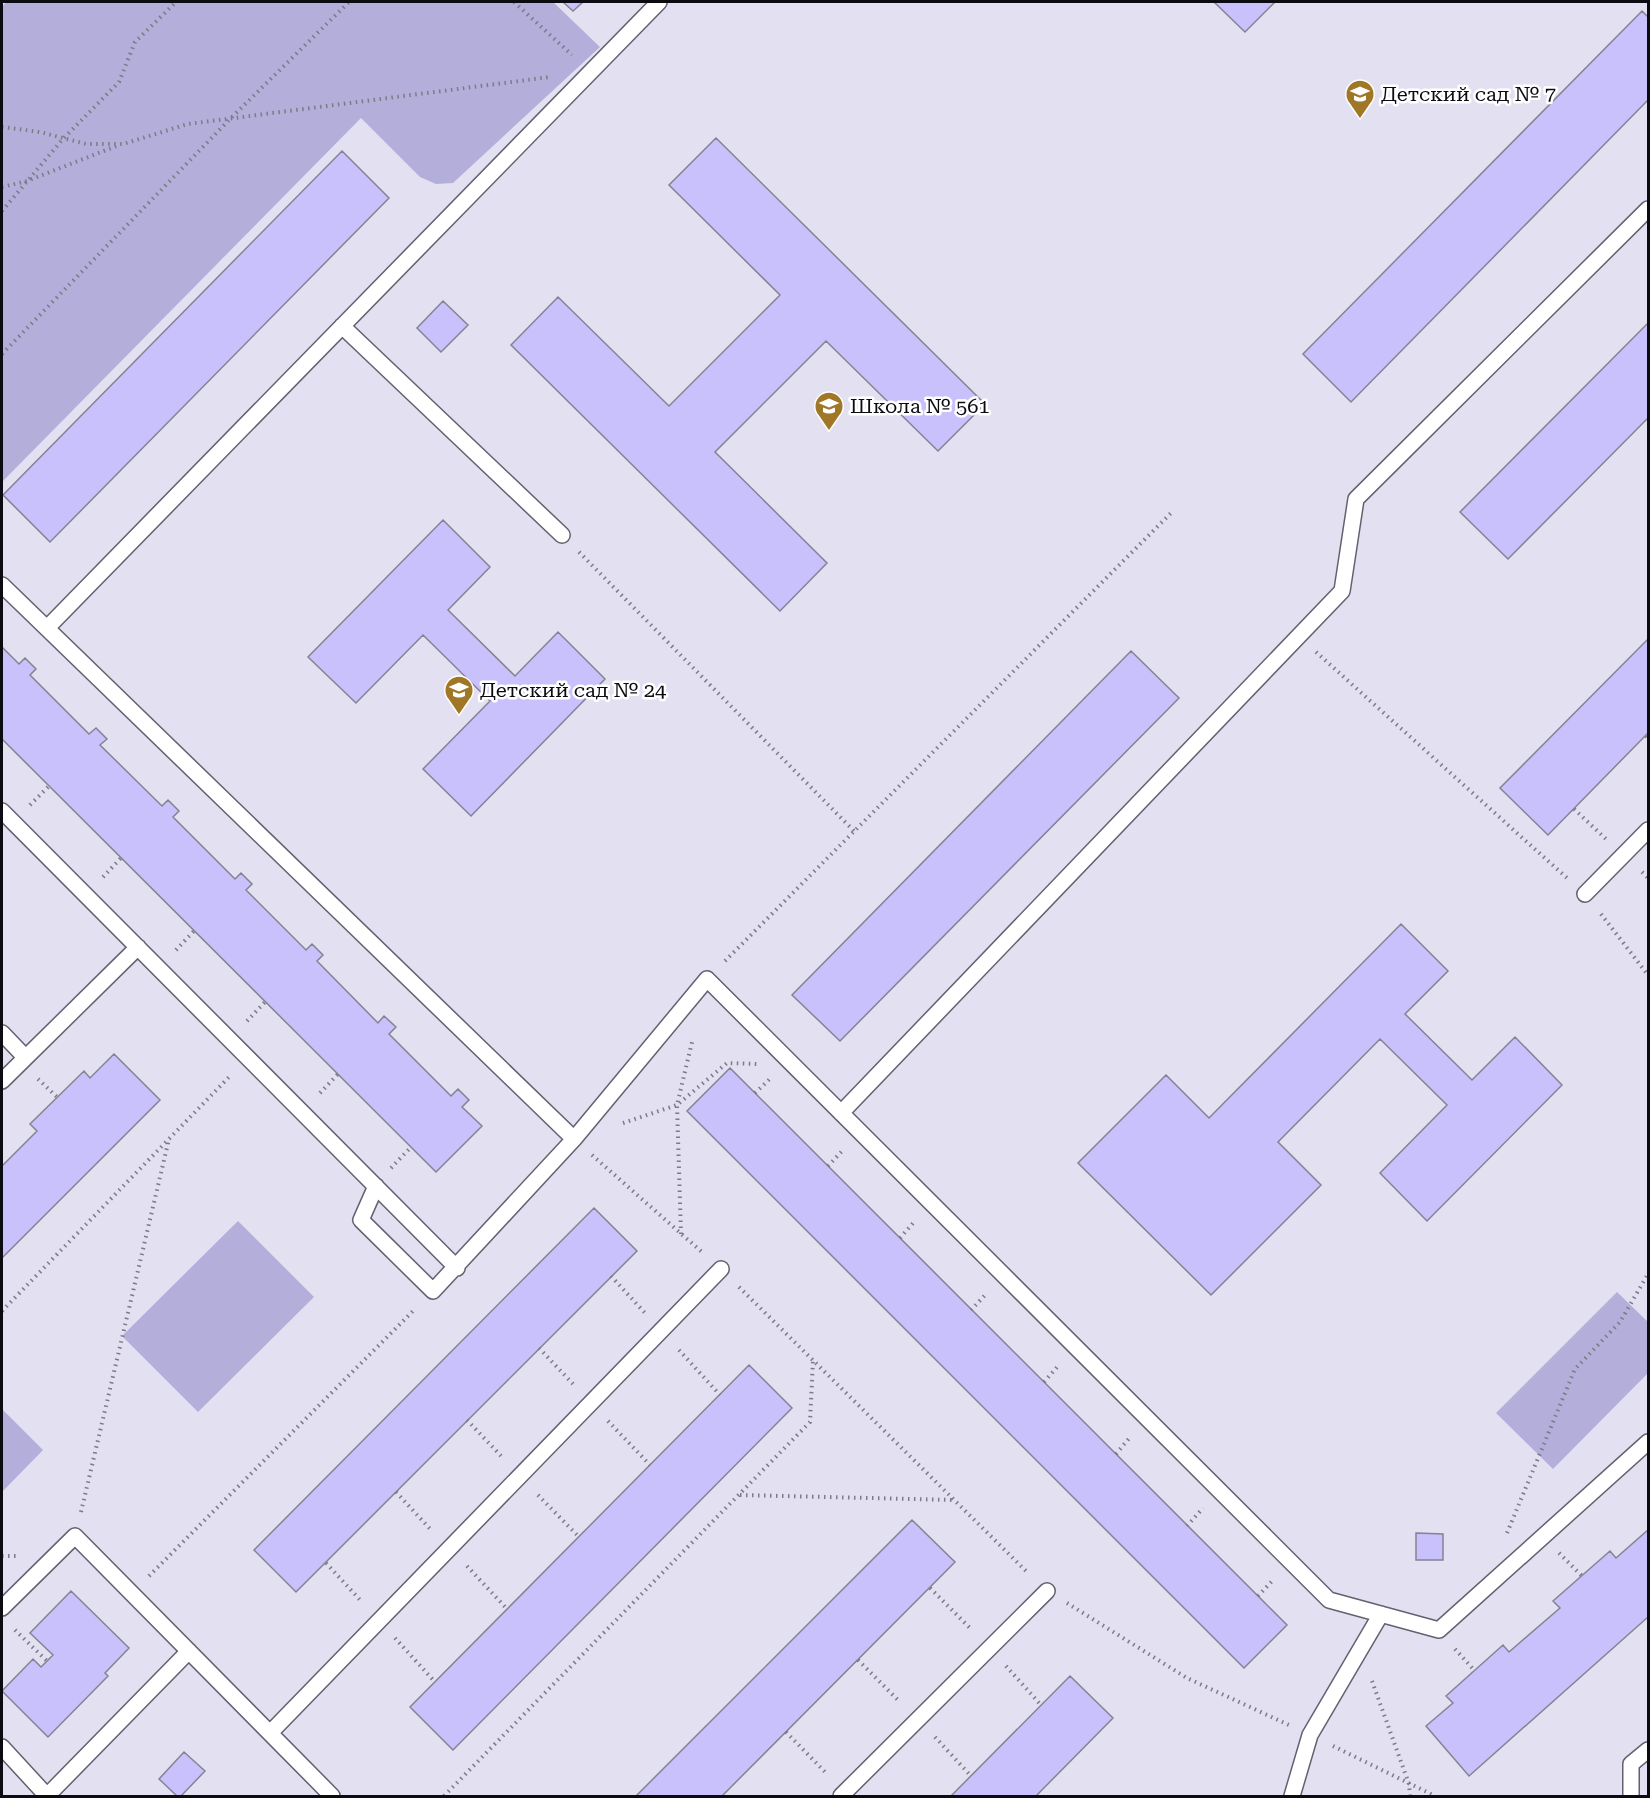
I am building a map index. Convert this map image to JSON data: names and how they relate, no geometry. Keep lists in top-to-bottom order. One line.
{"places":{"school or university":["Детский сад № 7","Школа № 561","Детский сад № 24"]}}
